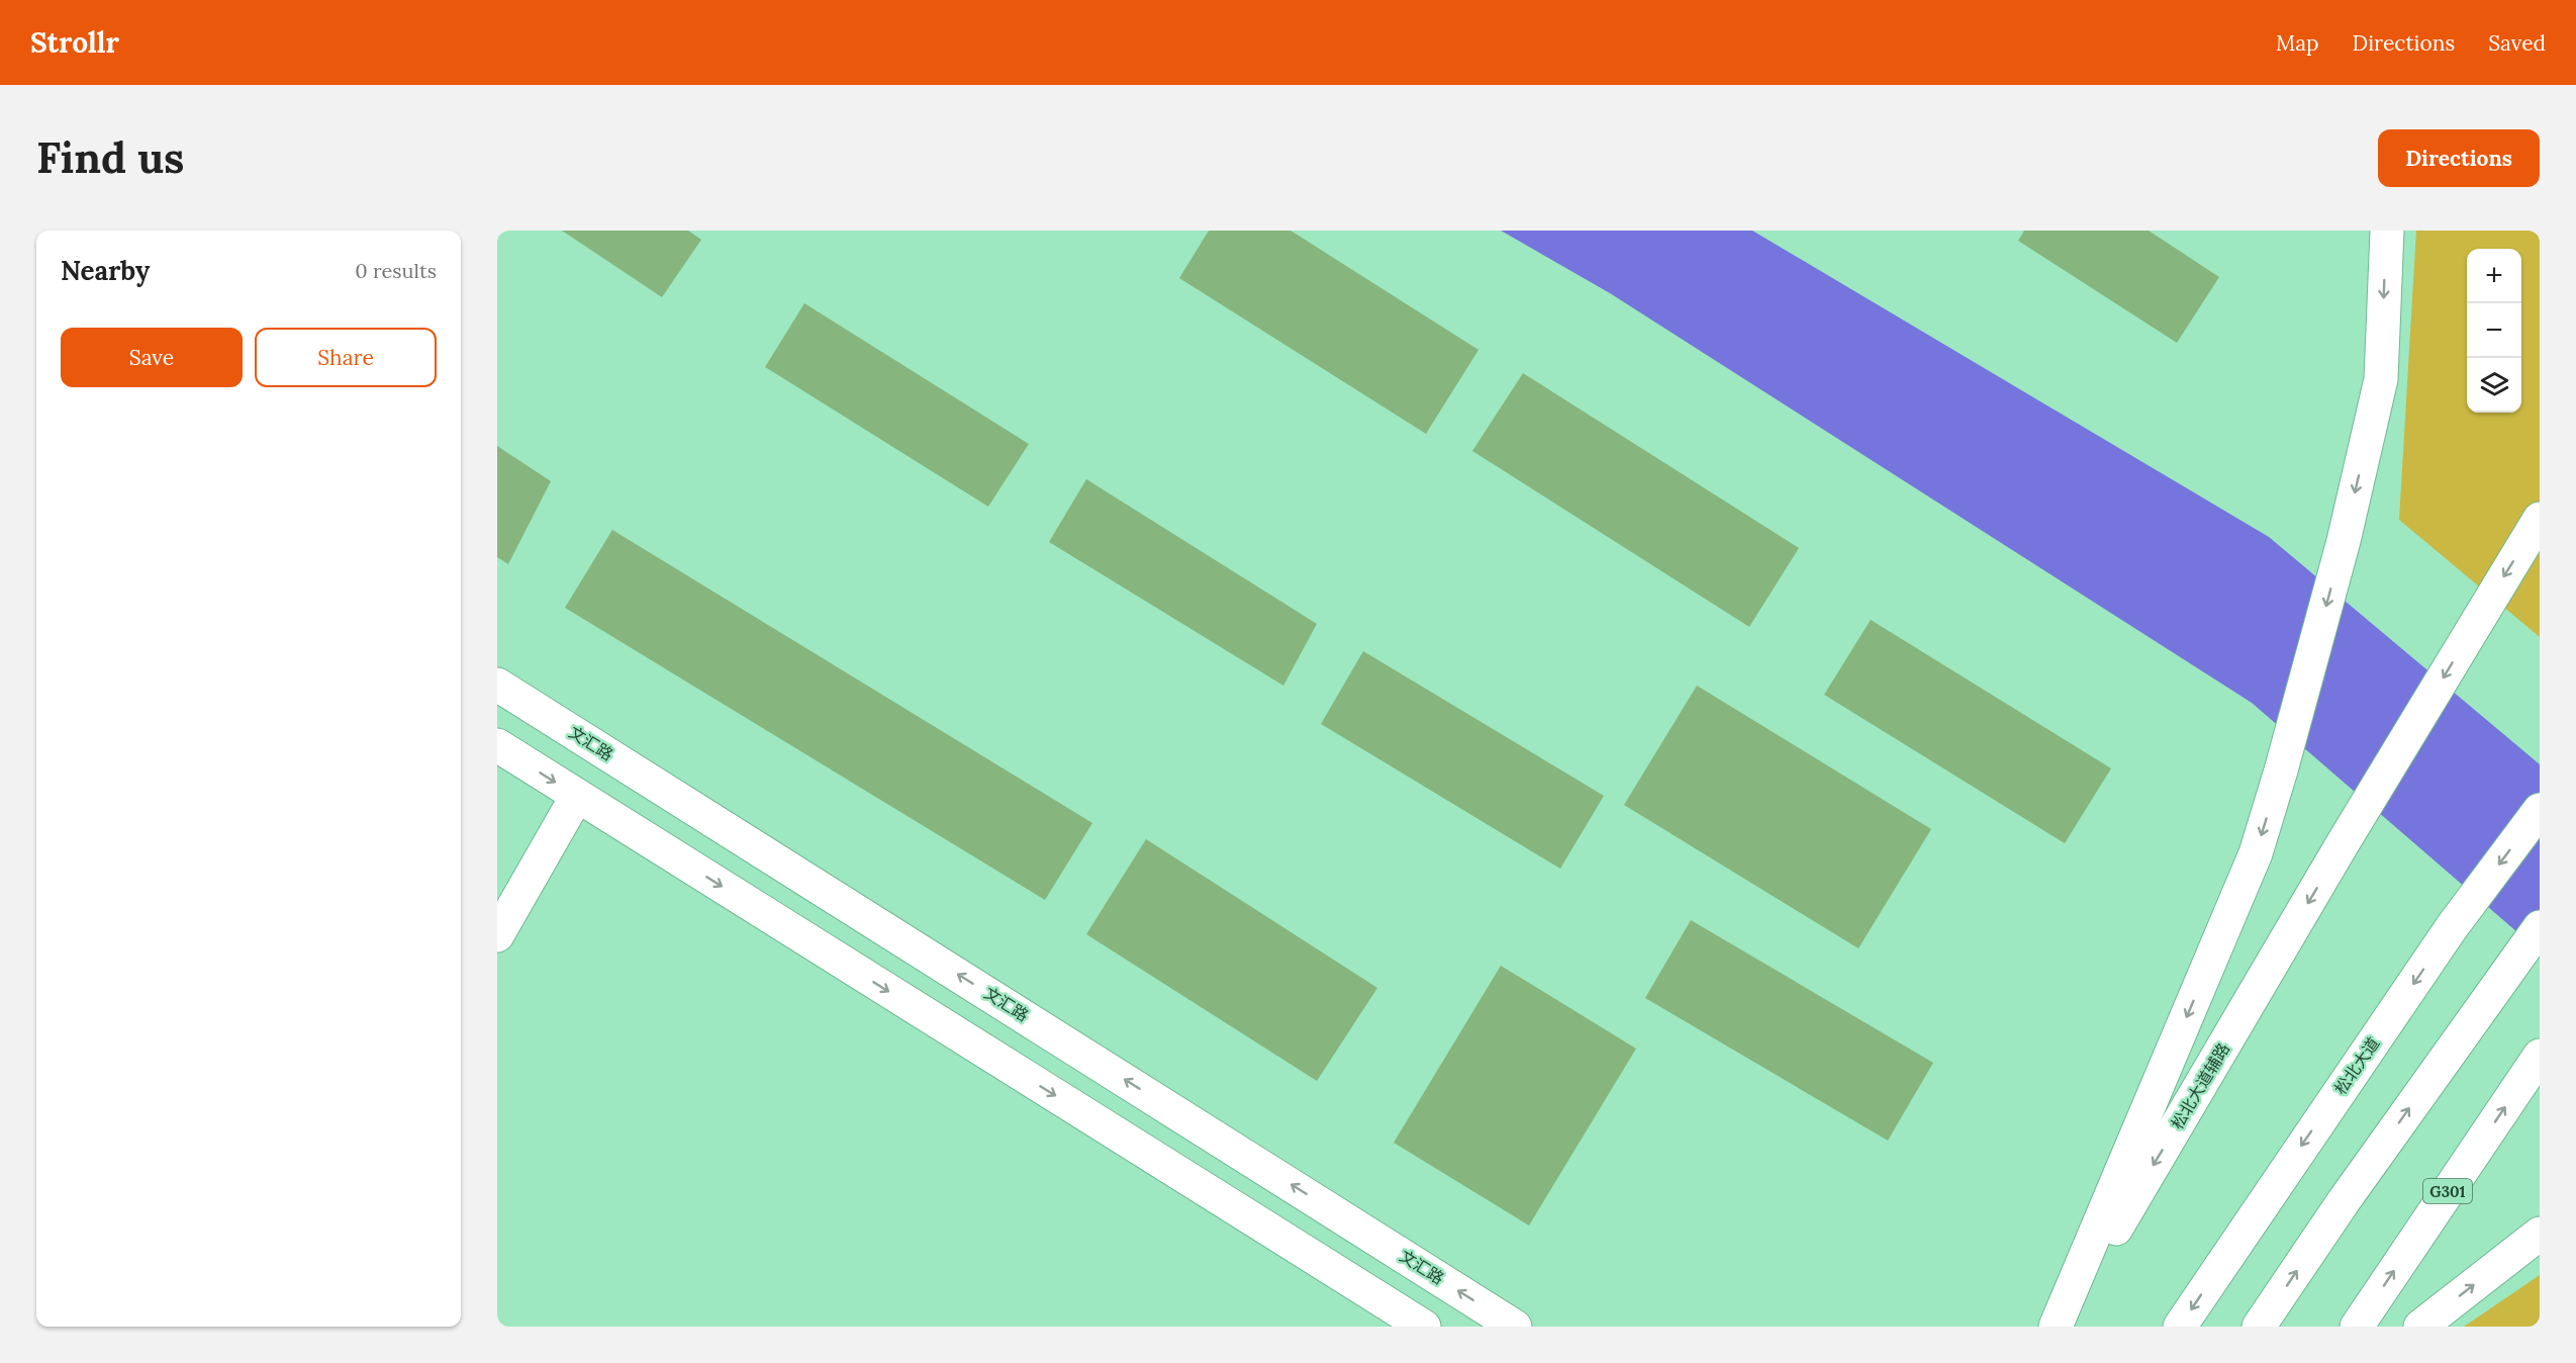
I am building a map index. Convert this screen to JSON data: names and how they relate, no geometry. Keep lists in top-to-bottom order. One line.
{"streets":{"main road":["文汇路","松北大道","松北大道辅路","G301"]},"page":{"header":"Strollr","nav":["Map","Directions","Saved"],"buttons":["Directions",["Save","Share"]],"title":"Find us","heading":["Nearby","0 results"],"map_buttons":["+","−"]}}
